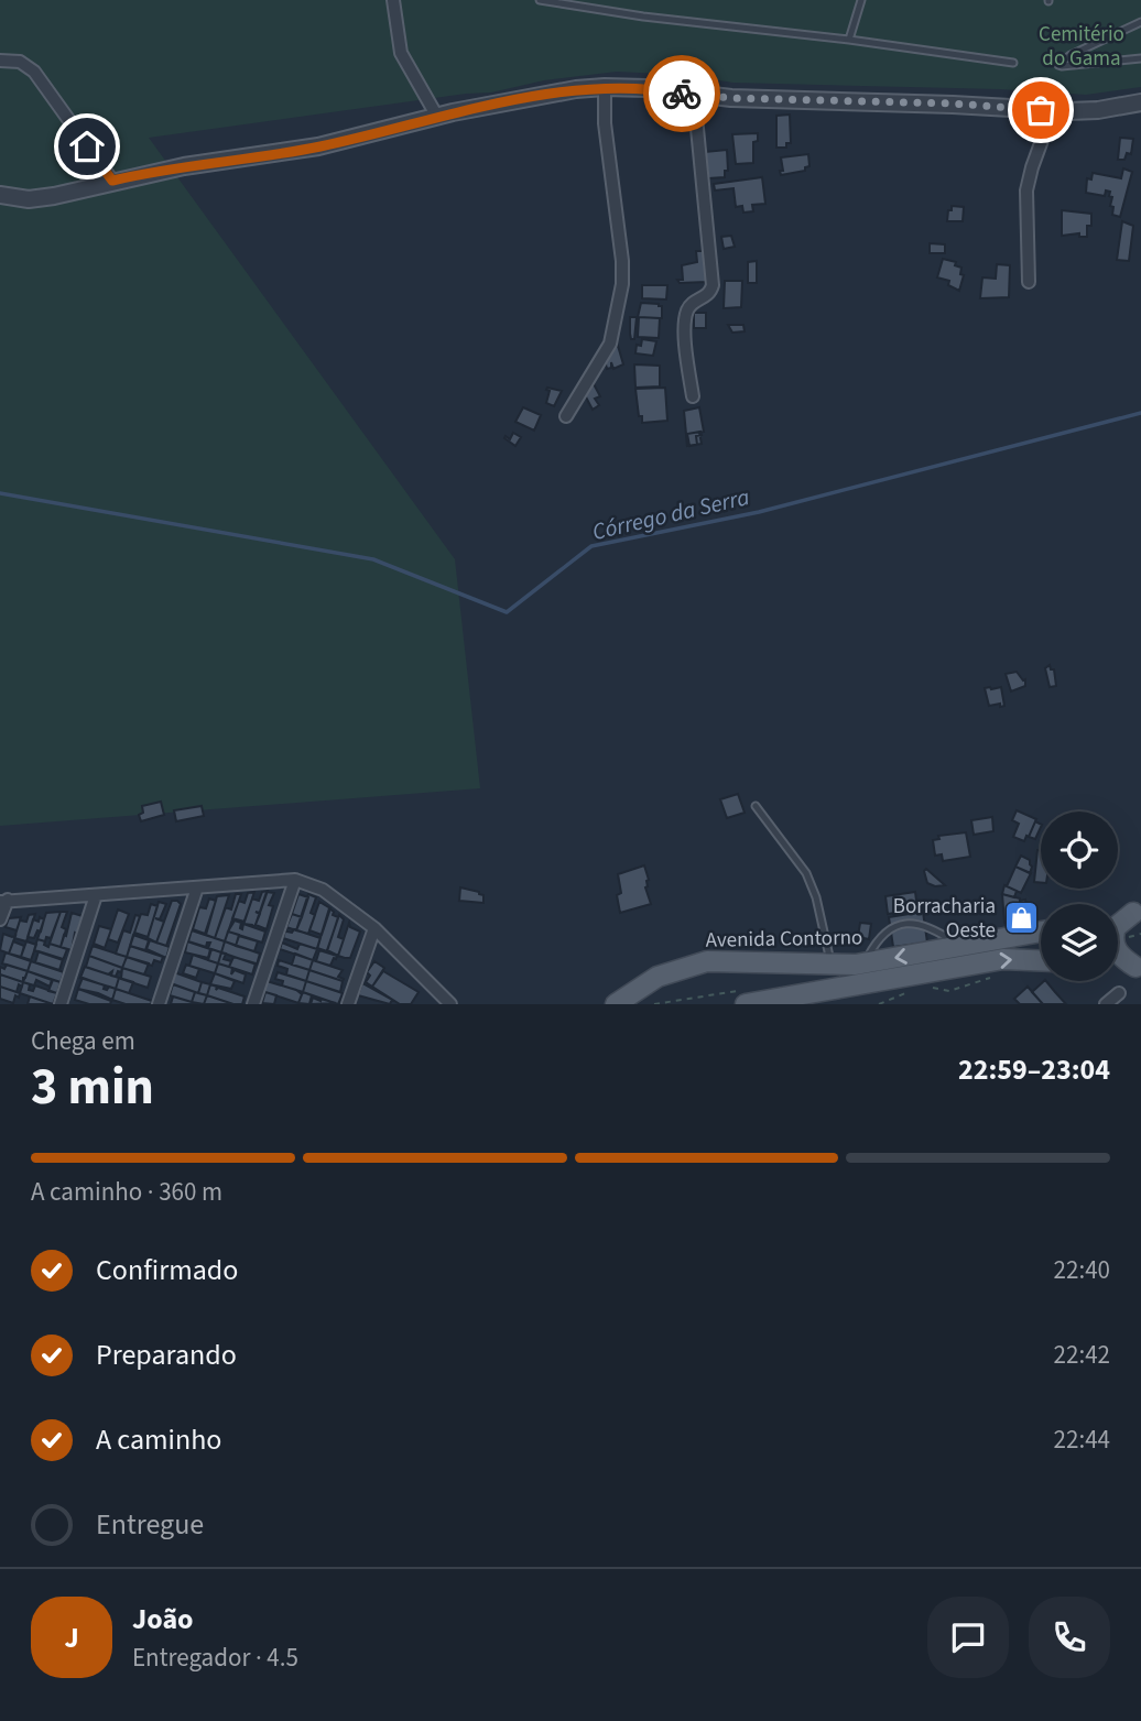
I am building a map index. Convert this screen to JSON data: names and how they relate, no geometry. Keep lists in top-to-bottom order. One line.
{"streets":{"main road":["Avenida Contorno"]},"water":["Córrego da Serra"],"parks":["Cemitério do Gama"],"places":{"shop":["Borracharia Oeste"]},"page":{"heading":["3 min","Chega em","22:59–23:04"],"panel":["João","Entregador · 4.5"],"bar":"A caminho · 360 m","list":[["Confirmado","22:40"],["Preparando","22:42"],["A caminho","22:44"],"Entregue"],"round":"J"}}
